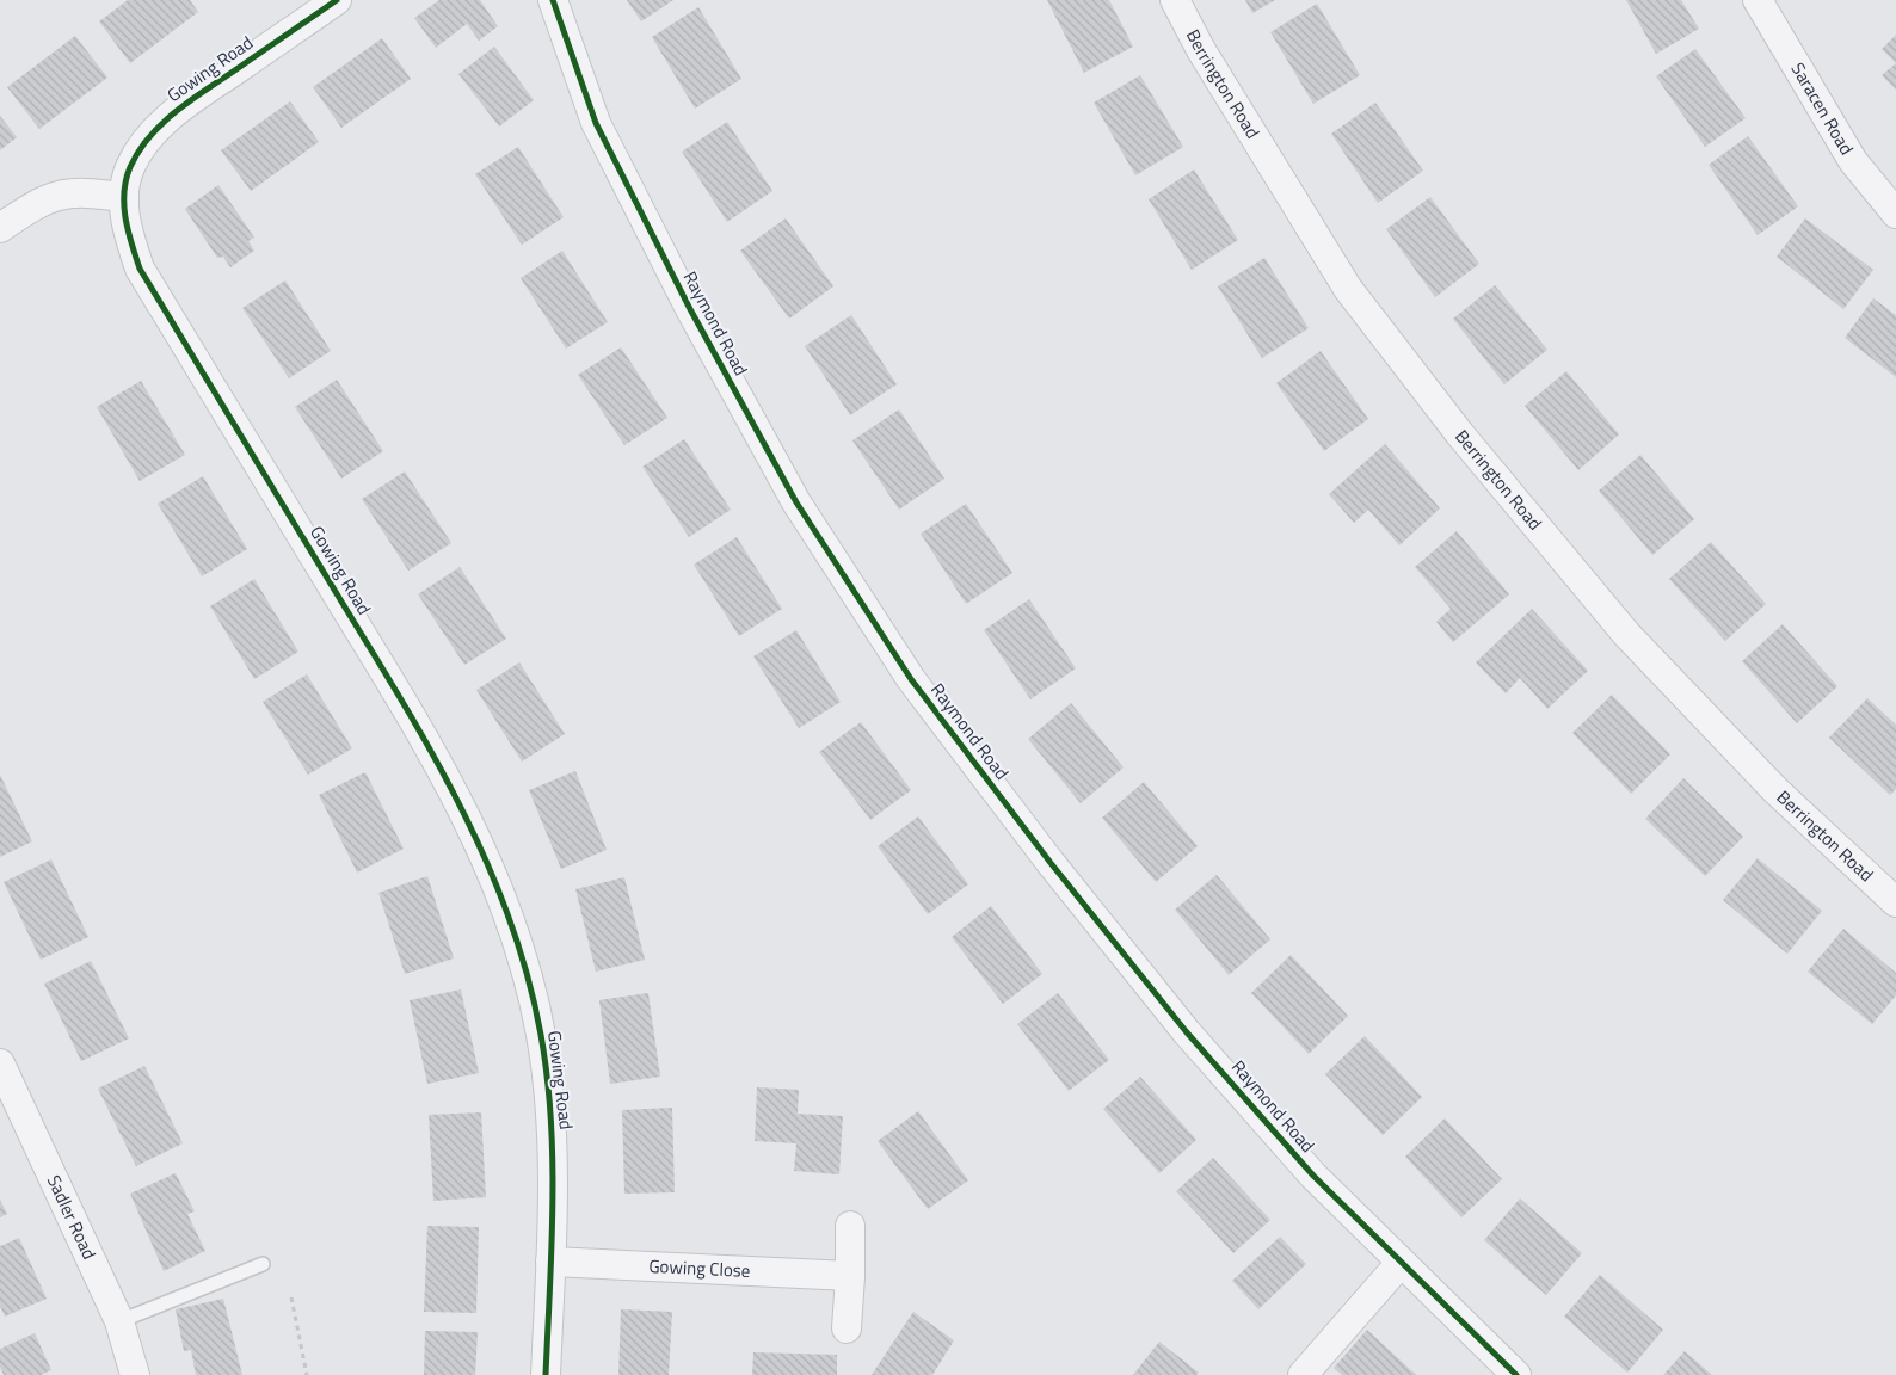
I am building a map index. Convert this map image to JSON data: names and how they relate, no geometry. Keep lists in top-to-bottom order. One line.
{"streets":{"street":["Gowing Road","Berrington Road","Saracen Road","Raymond Road","Sadler Road","Gowing Close"]},"crossings":[["Gowing Road","Gowing Close"]]}
